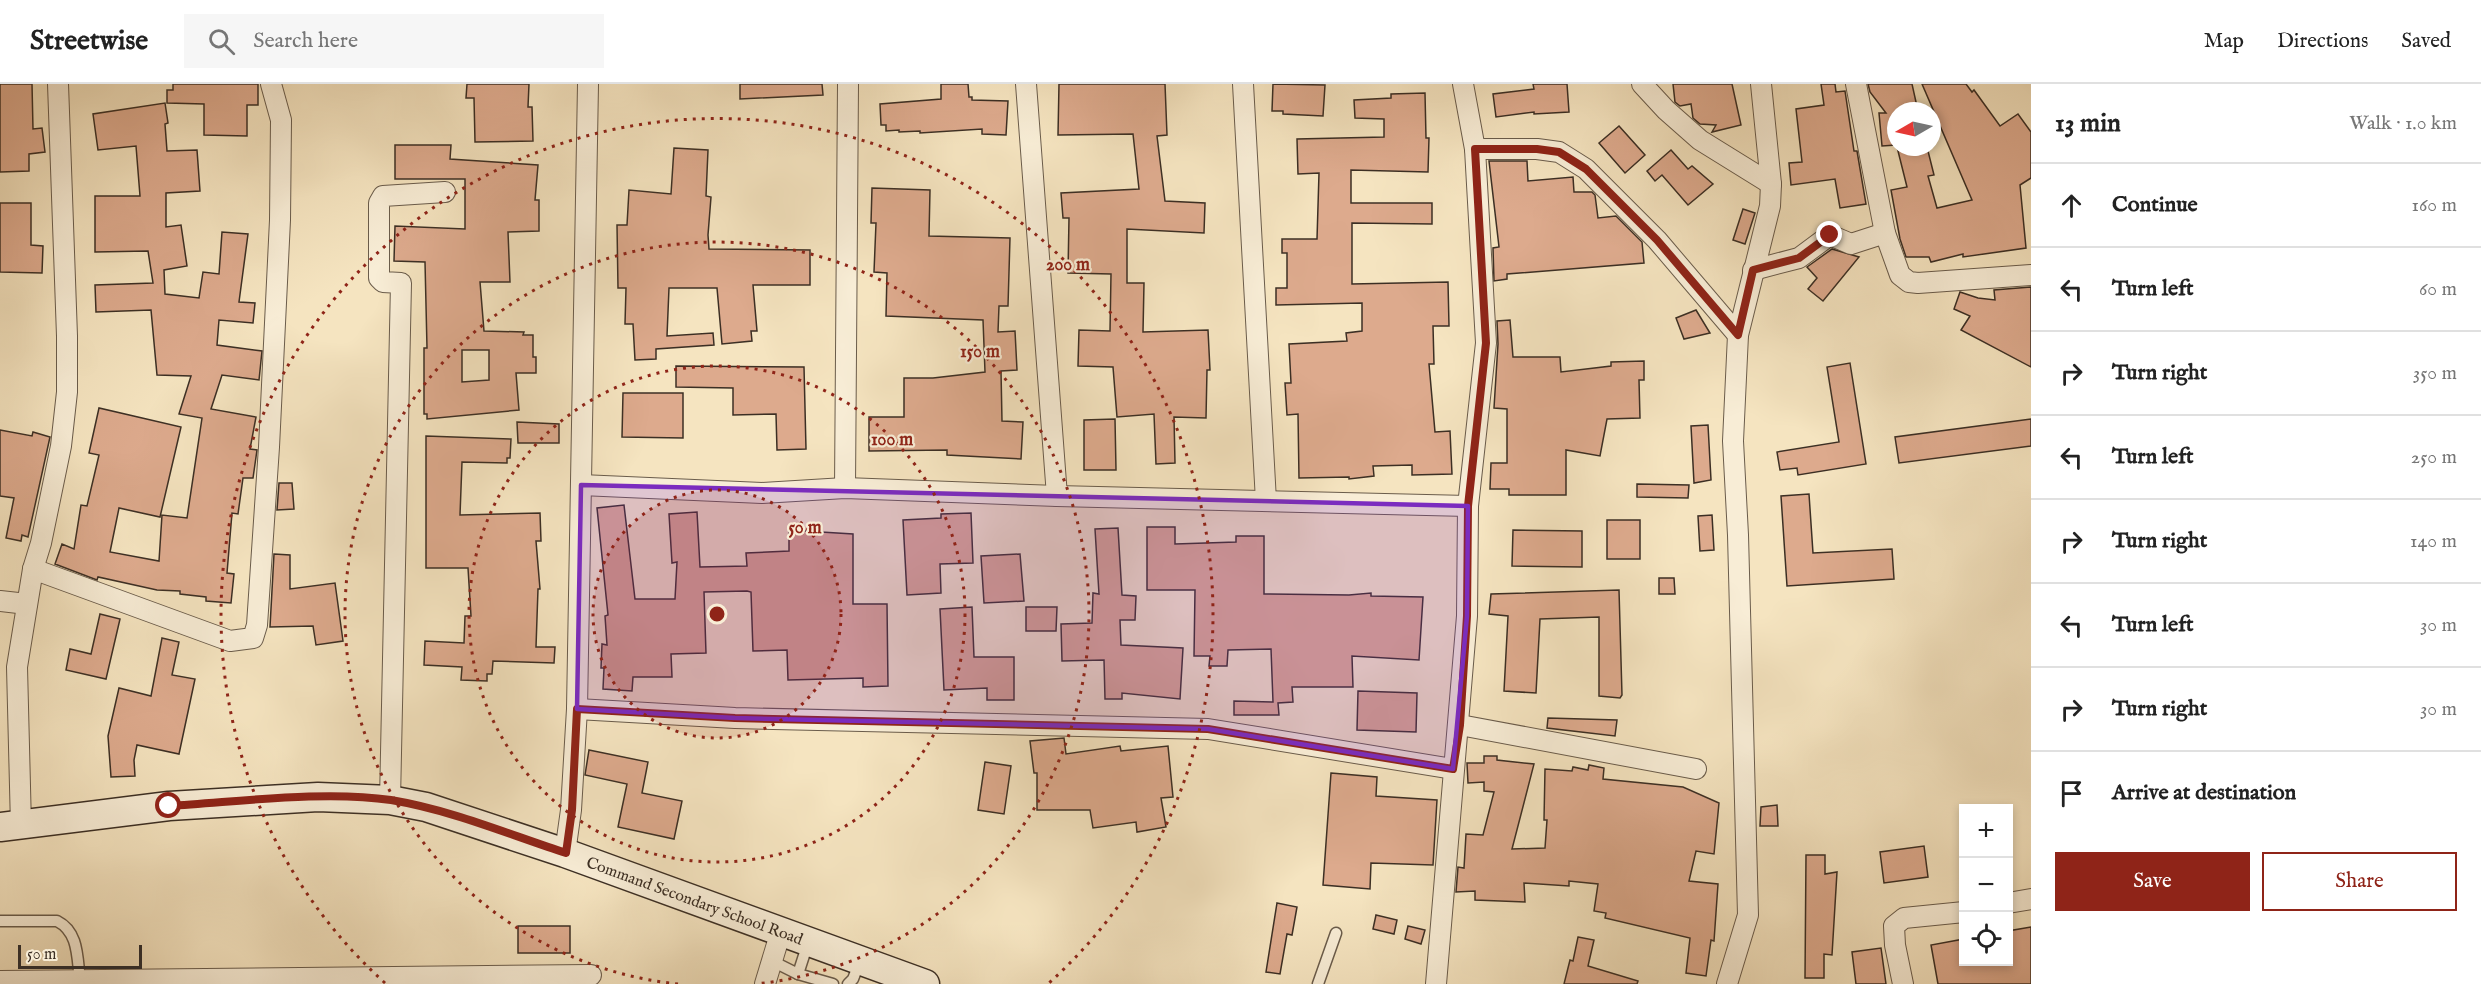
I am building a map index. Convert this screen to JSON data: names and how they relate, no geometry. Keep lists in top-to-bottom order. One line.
{"streets":{"main road":["Command Secondary School Road"]},"scale_bar":"50 m","north":"left","page":{"header":"Streetwise","search":"Search here","nav":["Map","Directions","Saved"],"heading":["13 min","Walk · 1.0 km"],"list":[["Continue","160 m"],["Turn left","60 m"],["Turn right","350 m"],["Turn left","250 m"],["Turn right","140 m"],["Turn left","30 m"],["Turn right","30 m"],"Arrive at destination"],"map_buttons":["+","−"],"buttons":["Save","Share"],"scale":"50 m"},"rings":["200 m","150 m","100 m","50 m"]}
